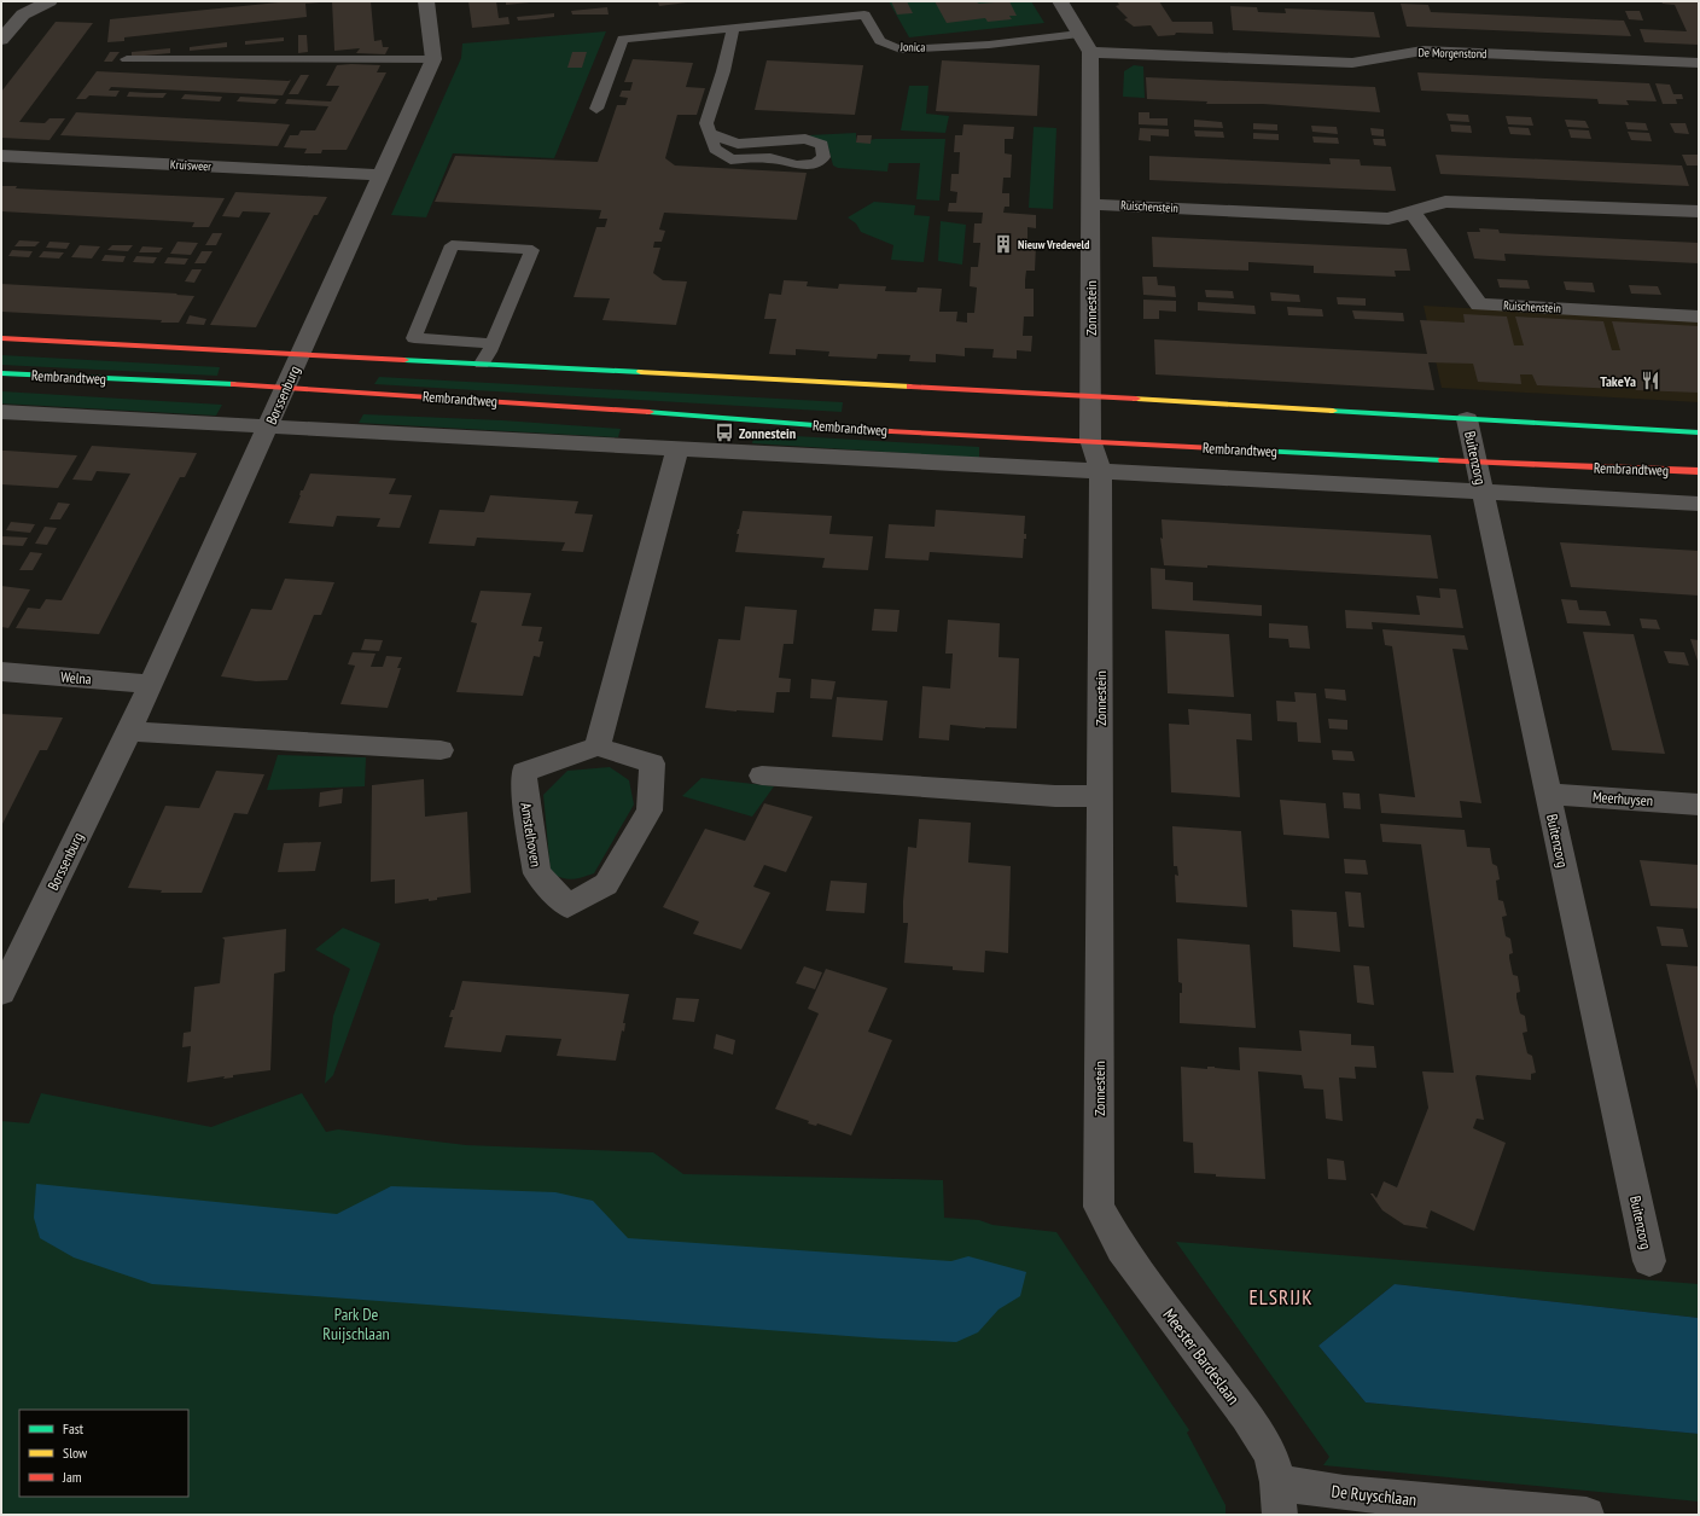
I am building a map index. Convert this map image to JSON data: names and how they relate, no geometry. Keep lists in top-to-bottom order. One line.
{"streets":{"street":["De Morgenstond","Kruisweer","Ruischenstein","Zonnestein","Rembrandtweg","Borssenburg","Buitenzorg","Welna","Meerhuysen","Amstelhoven","Meester Bardeslaan","De Ruyschlaan"],"lane":["Jonica"]},"crossings":[["De Morgenstond","Zonnestein"],["Kruisweer","Borssenburg"],["Ruischenstein","Zonnestein"],["Zonnestein","Rembrandtweg"],["Zonnestein","Meester Bardeslaan"],["Rembrandtweg","Borssenburg"],["Rembrandtweg","Buitenzorg"],["Borssenburg","Welna"],["Buitenzorg","Meerhuysen"],["Meester Bardeslaan","De Ruyschlaan"]],"districts":["ELSRIJK"],"parks":["Park De Ruijschlaan"],"places":{"building":["Nieuw Vredeveld"],"restaurant":["TakeYa"],"bus stop":["Zonnestein"]},"legend":["Fast","Slow","Jam"]}
